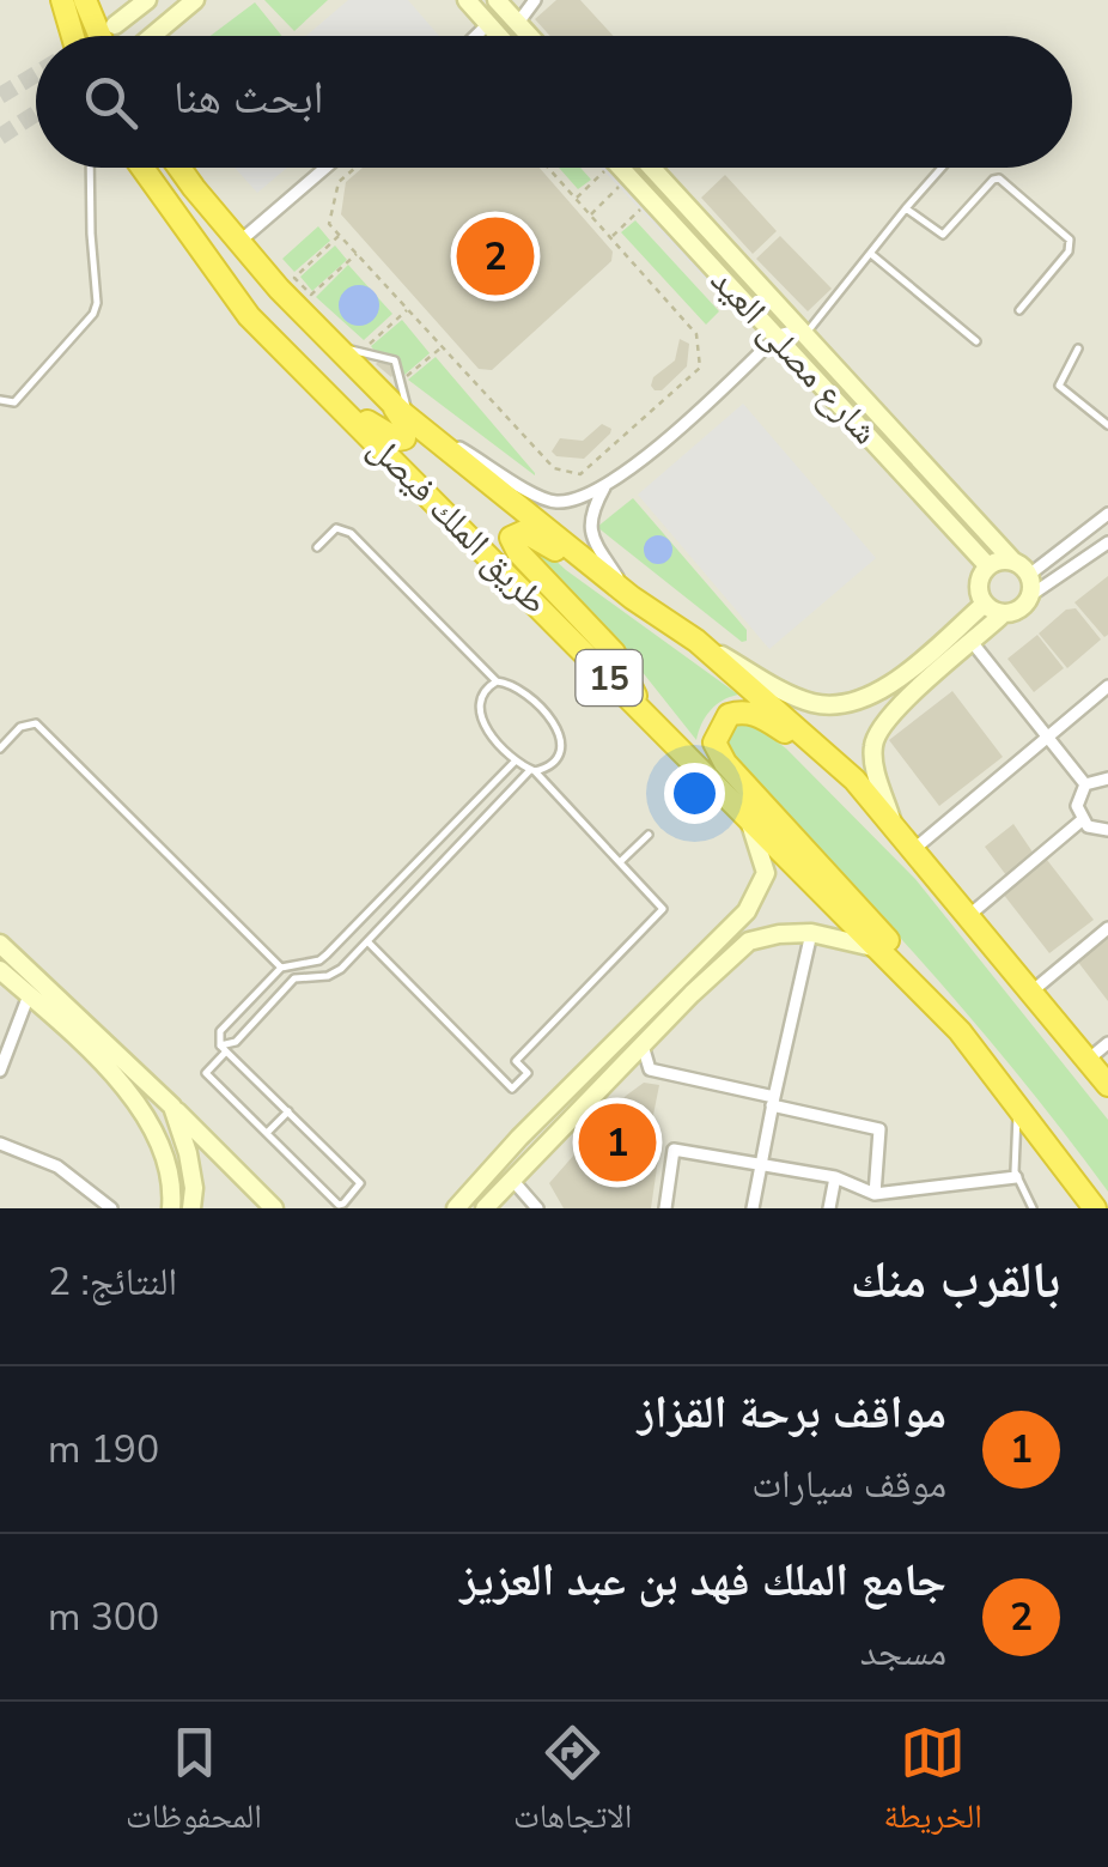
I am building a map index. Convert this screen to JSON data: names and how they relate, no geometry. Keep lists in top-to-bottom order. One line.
{"streets":{"highway":["طريق الملك فيصل","15"],"street":["شارع مصلى العيد"]},"page":{"search":"ابحث هنا","pins":["2","1"],"heading":["بالقرب منك","النتائج: 2"],"list":[{"mark":"1","name":"مواقف برحة القزاز","note":"موقف سيارات","value":"190 m"},{"mark":"2","name":"جامع الملك فهد بن عبد العزيز","note":"مسجد","value":"300 m"}],"nav":["الخريطة","الاتجاهات","المحفوظات"]}}
